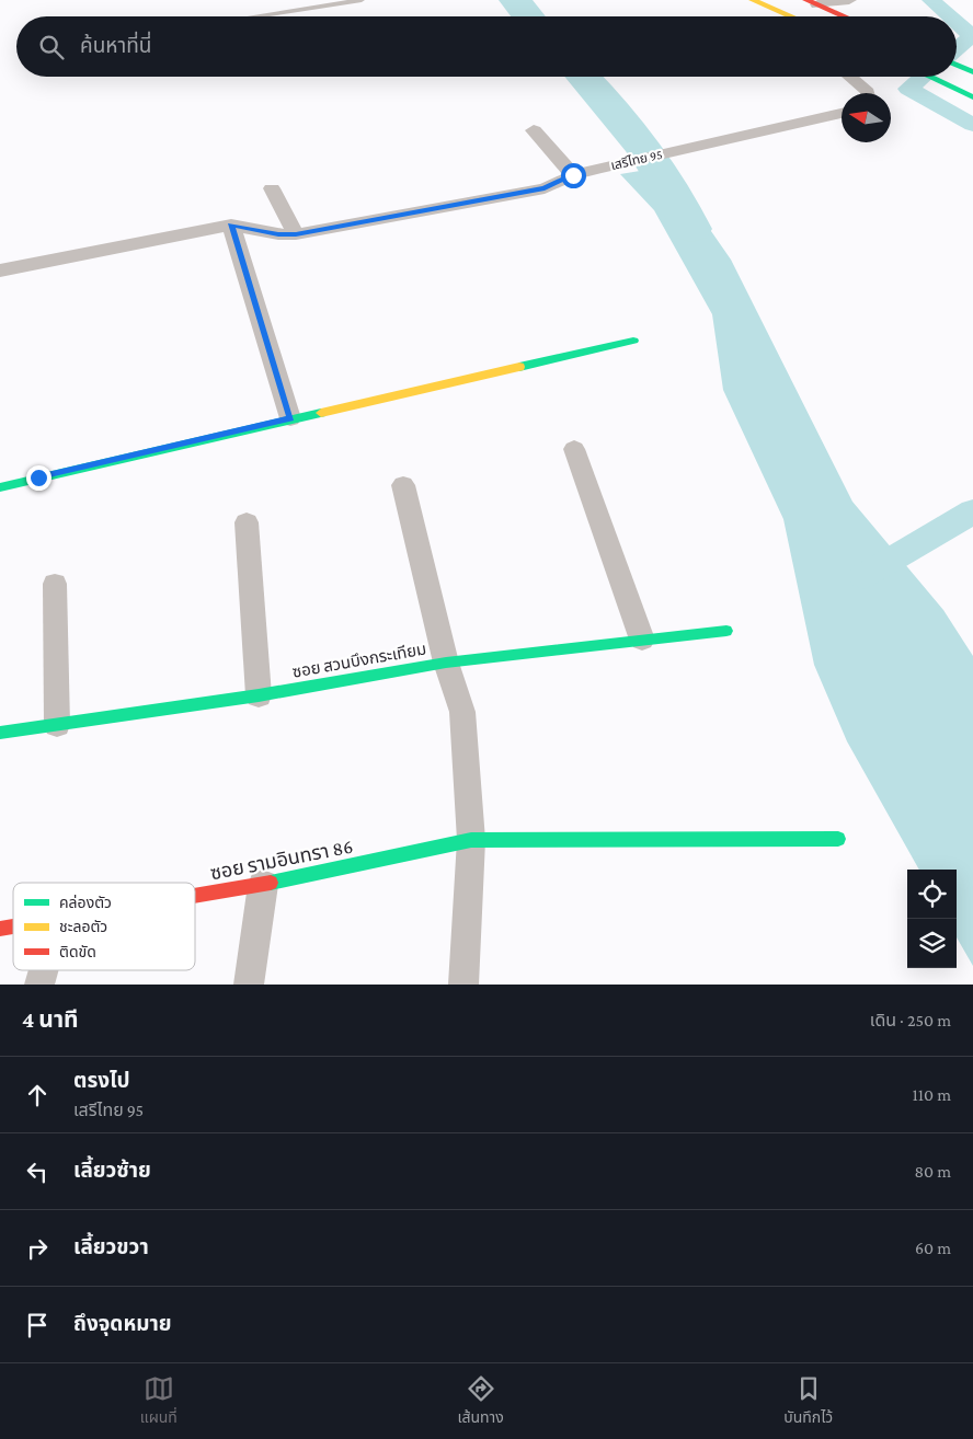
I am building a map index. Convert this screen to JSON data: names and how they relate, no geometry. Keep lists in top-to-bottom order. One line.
{"streets":{"street":["เสรีไทย 95","ซอย สวนบึงกระเทียม","ซอย รามอินทรา 86"]},"legend":["คล่องตัว","ชะลอตัว","ติดขัด"],"north":"left","page":{"search":"ค้นหาที่นี่","heading":["4 นาที","เดิน · 250 m"],"list":[["ตรงไป","เสรีไทย 95","110 m"],["เลี้ยวซ้าย","80 m"],["เลี้ยวขวา","60 m"],"ถึงจุดหมาย"],"nav":["แผนที่","เส้นทาง","บันทึกไว้"]}}
